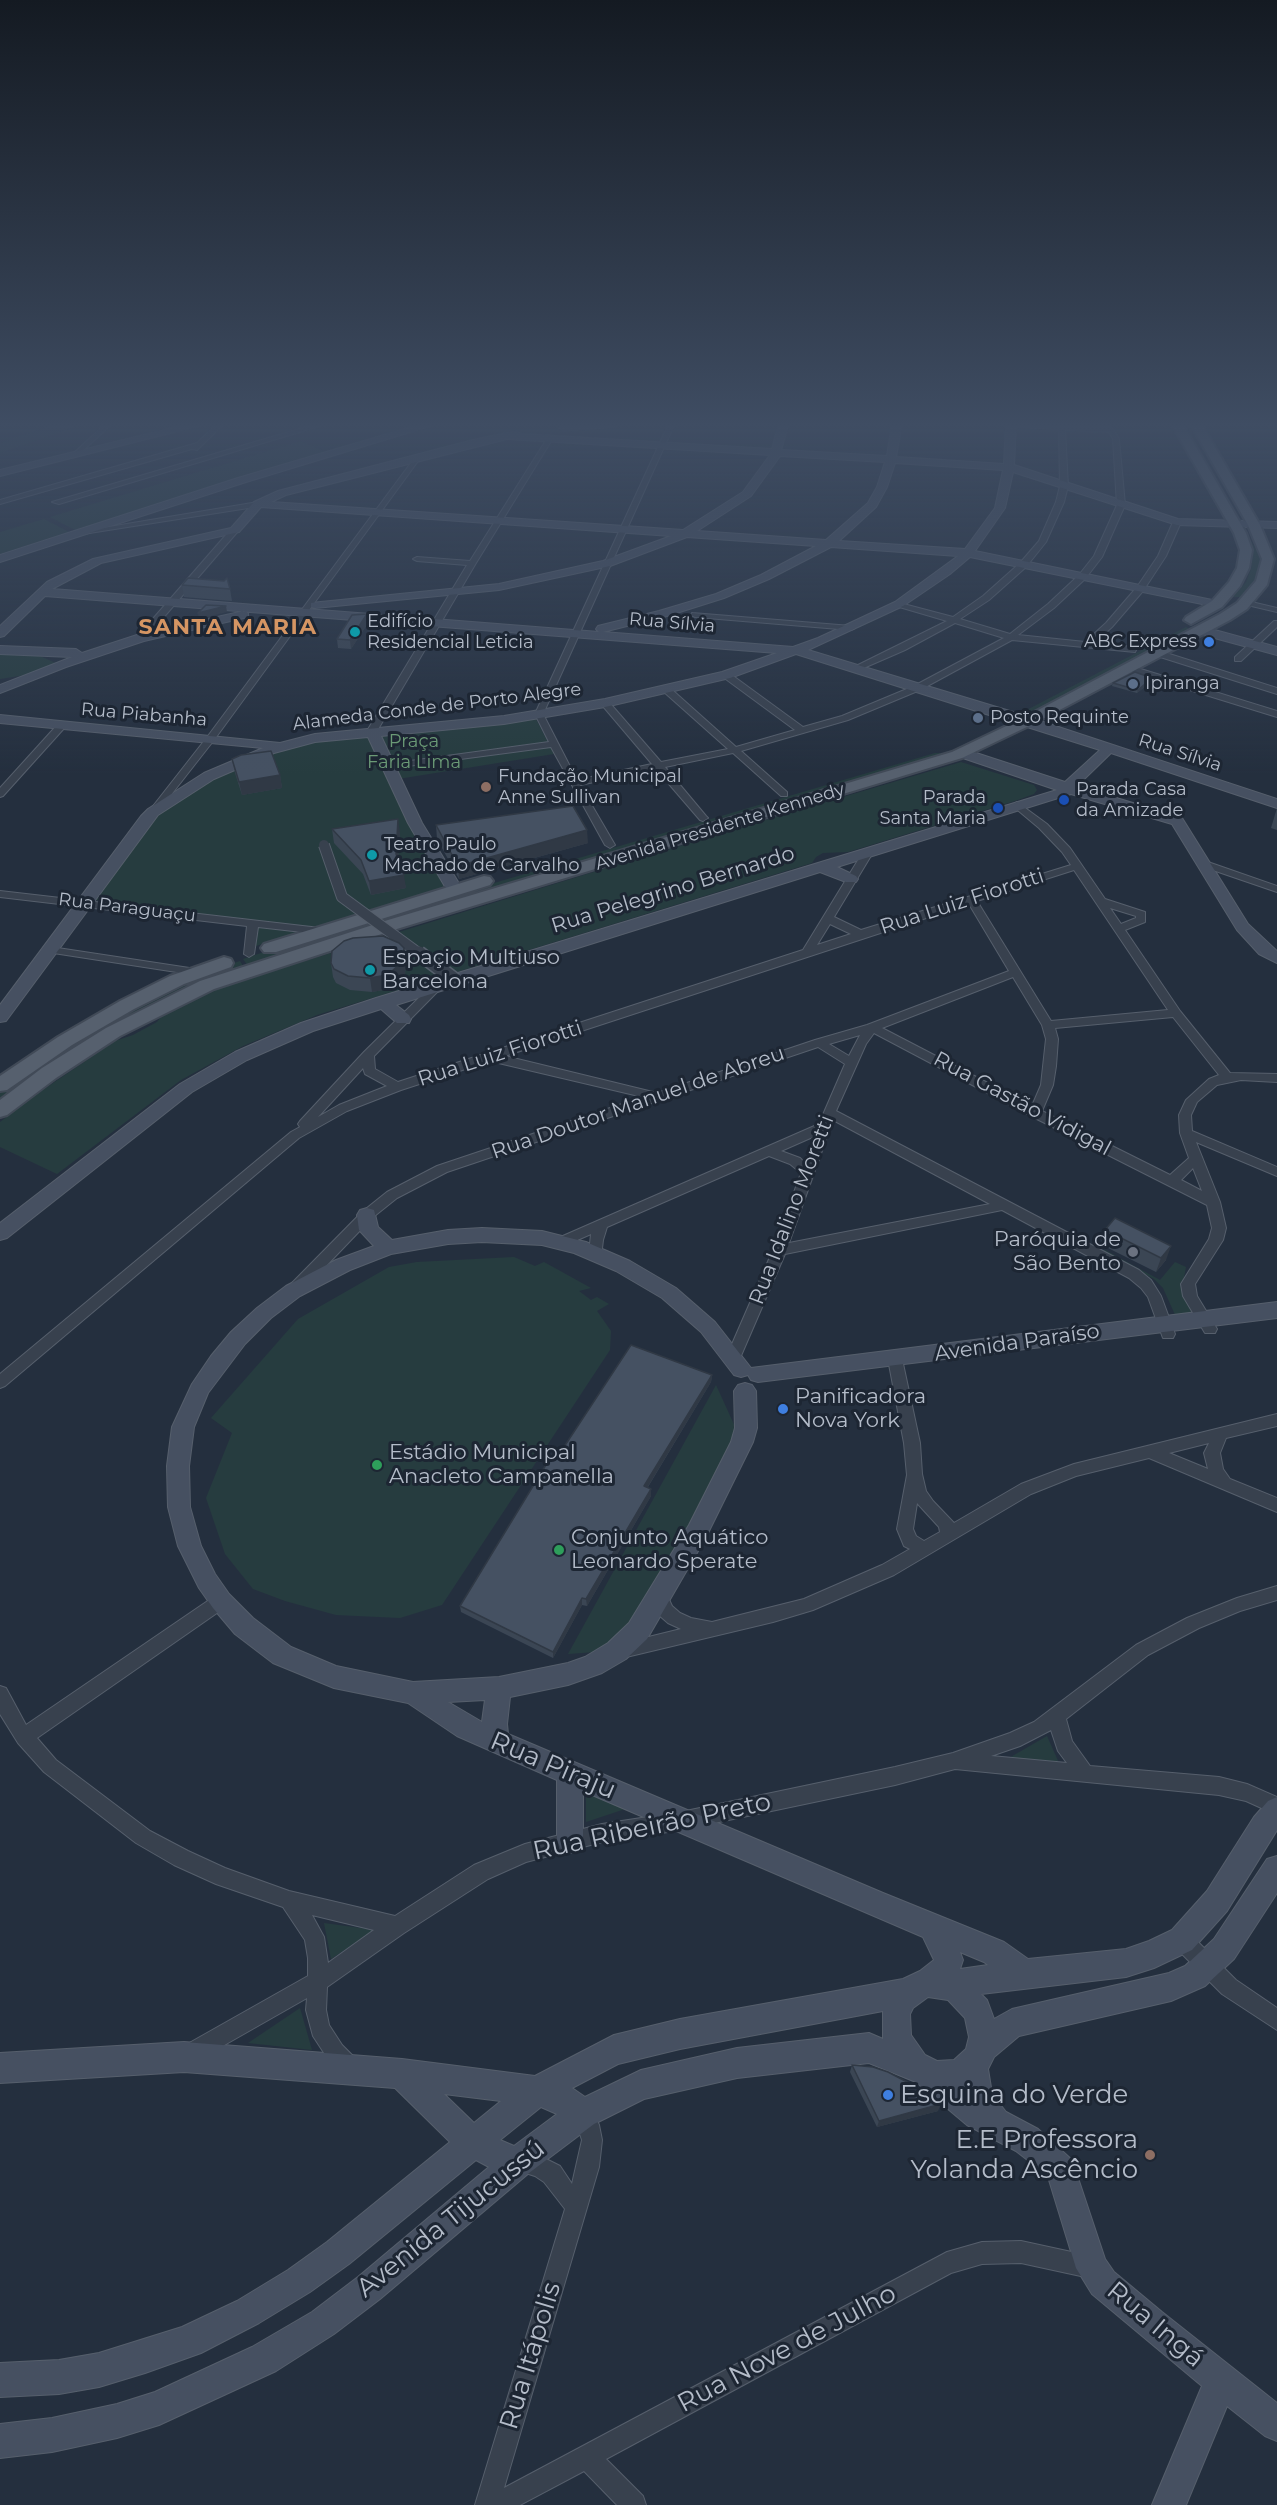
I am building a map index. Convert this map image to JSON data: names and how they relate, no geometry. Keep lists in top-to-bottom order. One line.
{"streets":{"main road":["Avenida Presidente Kennedy"],"street":["Rua Sílvia","Alameda Conde de Porto Alegre","Rua Piabanha","Rua Pelegrino Bernardo","Rua Luiz Fiorotti","Rua Paraguaçu","Rua Doutor Manuel de Abreu","Rua Gastão Vidigal","Rua Idalino Moretti","Avenida Paraíso","Rua Piraju","Rua Ribeirão Preto","Avenida Tijucussú","Rua Ingá","Rua Nove de Julho","Rua Itápolis"]},"crossings":[["Rua Sílvia","Alameda Conde de Porto Alegre"],["Rua Sílvia","Avenida Presidente Kennedy"],["Rua Sílvia","Rua Pelegrino Bernardo"],["Alameda Conde de Porto Alegre","Rua Piabanha"],["Alameda Conde de Porto Alegre","Rua Paraguaçu"],["Avenida Presidente Kennedy","Rua Paraguaçu"],["Rua Doutor Manuel de Abreu","Rua Gastão Vidigal"],["Rua Doutor Manuel de Abreu","Rua Idalino Moretti"],["Rua Gastão Vidigal","Rua Idalino Moretti"],["Rua Idalino Moretti","Avenida Paraíso"],["Rua Piraju","Rua Ribeirão Preto"],["Rua Piraju","Avenida Tijucussú"],["Avenida Tijucussú","Rua Ingá"],["Avenida Tijucussú","Rua Itápolis"],["Rua Ingá","Rua Nove de Julho"]],"districts":["SANTA MARIA"],"parks":["Praça Faria Lima"],"places":["Edifício Residencial Leticia","ABC Express","Ipiranga","Posto Requinte","Fundação Municipal Anne Sullivan","Parada Casa da Amizade","Parada Santa Maria","Teatro Paulo Machado de Carvalho","Espaçio Multiuso Barcelona","Paróquia de São Bento","Panificadora Nova York","Estádio Municipal Anacleto Campanella","Conjunto Aquático Leonardo Sperate","Esquina do Verde","E.E Professora Yolanda Ascêncio"]}
